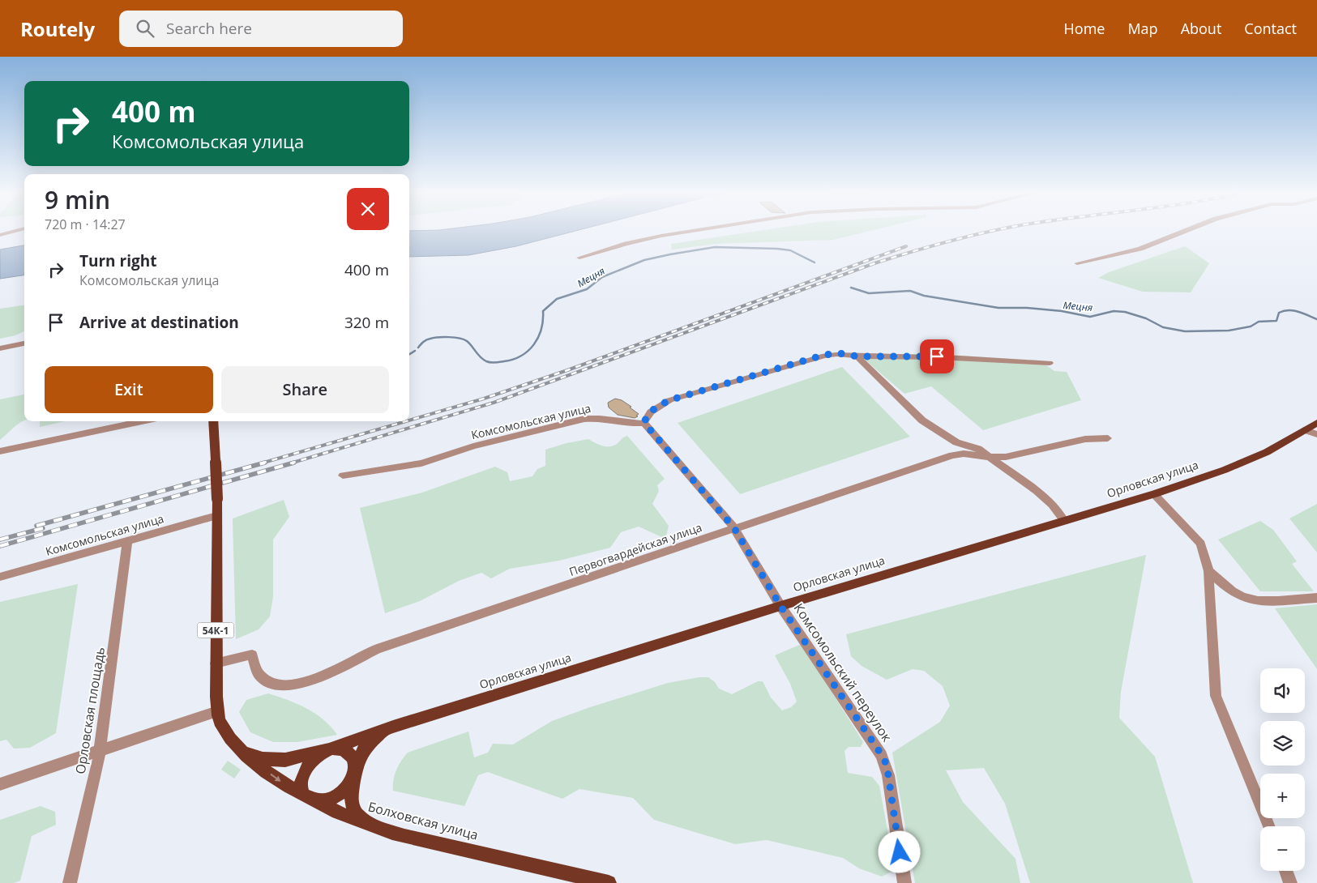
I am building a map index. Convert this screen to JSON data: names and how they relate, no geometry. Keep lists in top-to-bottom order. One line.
{"streets":{"main road":["Орловская улица","54К-1","Болховская улица"],"street":["Комсомольская улица","Первогвардейская улица","Комсомольский переулок","Орловская площадь"]},"crossings":[["Комсомольская улица","54К-1"],["Комсомольская улица","Комсомольский переулок"],["Комсомольская улица","Орловская площадь"],["Орловская улица","54К-1"],["Орловская улица","Комсомольский переулок"],["Орловская улица","Болховская улица"],["Первогвардейская улица","54К-1"],["Первогвардейская улица","Комсомольский переулок"],["54К-1","Болховская улица"]],"water":["Мецня"],"page":{"header":"Routely","search":"Search here","nav":["Home","Map","About","Contact"],"turn":["400 m","Комсомольская улица"],"heading":["9 min","720 m · 14:27"],"list":[{"name":"Turn right","note":"Комсомольская улица","value":"400 m"},{"name":"Arrive at destination","value":"320 m"}],"buttons":["Exit","Share"],"map_buttons":["+","−"]}}
